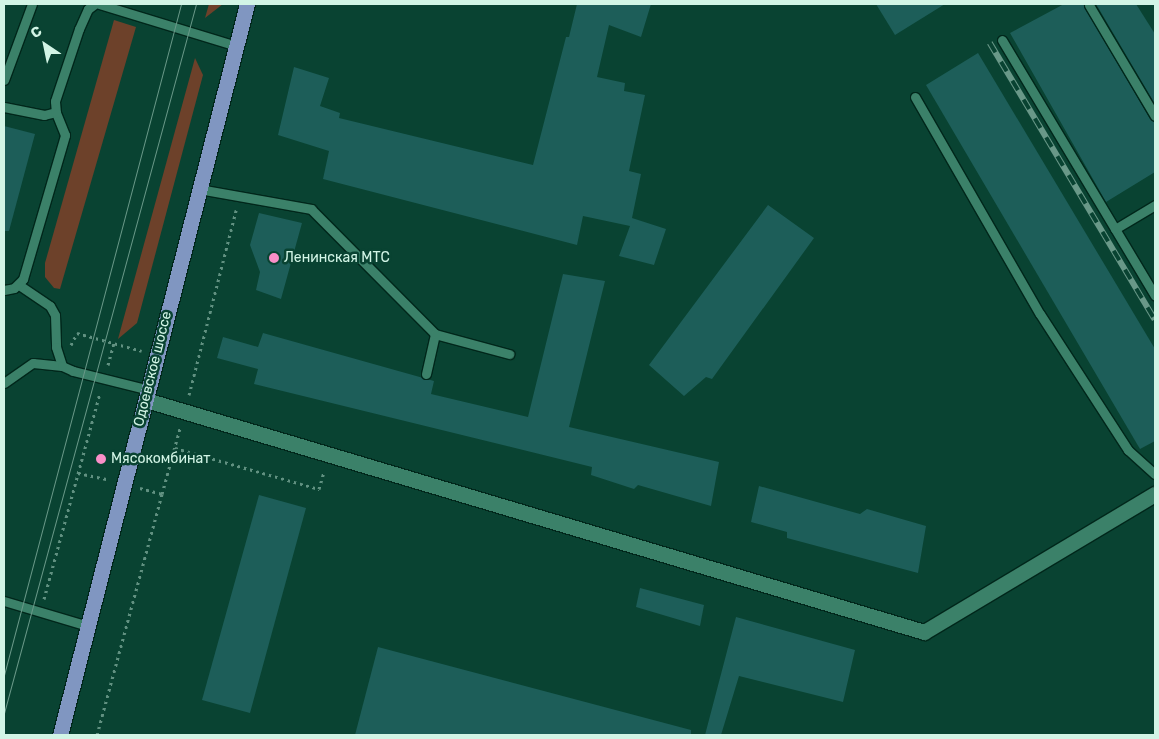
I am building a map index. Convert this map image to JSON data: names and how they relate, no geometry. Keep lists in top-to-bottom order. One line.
{"streets":{"main road":["Одоевское шоссе"]},"places":["Ленинская МТС","Мясокомбинат"],"north":"top left"}
